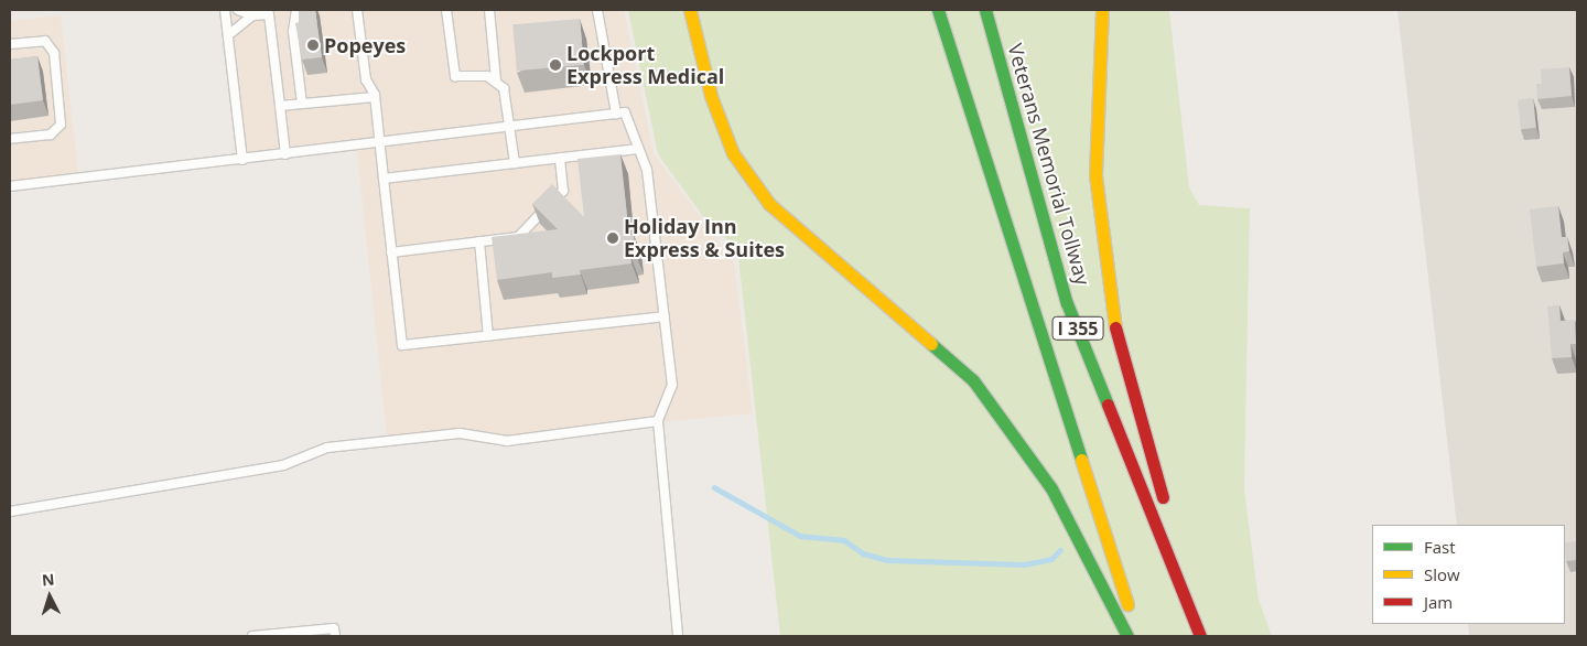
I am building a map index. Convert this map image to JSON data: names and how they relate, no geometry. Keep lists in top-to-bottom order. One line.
{"streets":{"highway":["Veterans Memorial Tollway","I 355"]},"places":["Popeyes","Lockport Express Medical","Holiday Inn Express & Suites"],"legend":["Fast","Slow","Jam"],"north":"top"}
